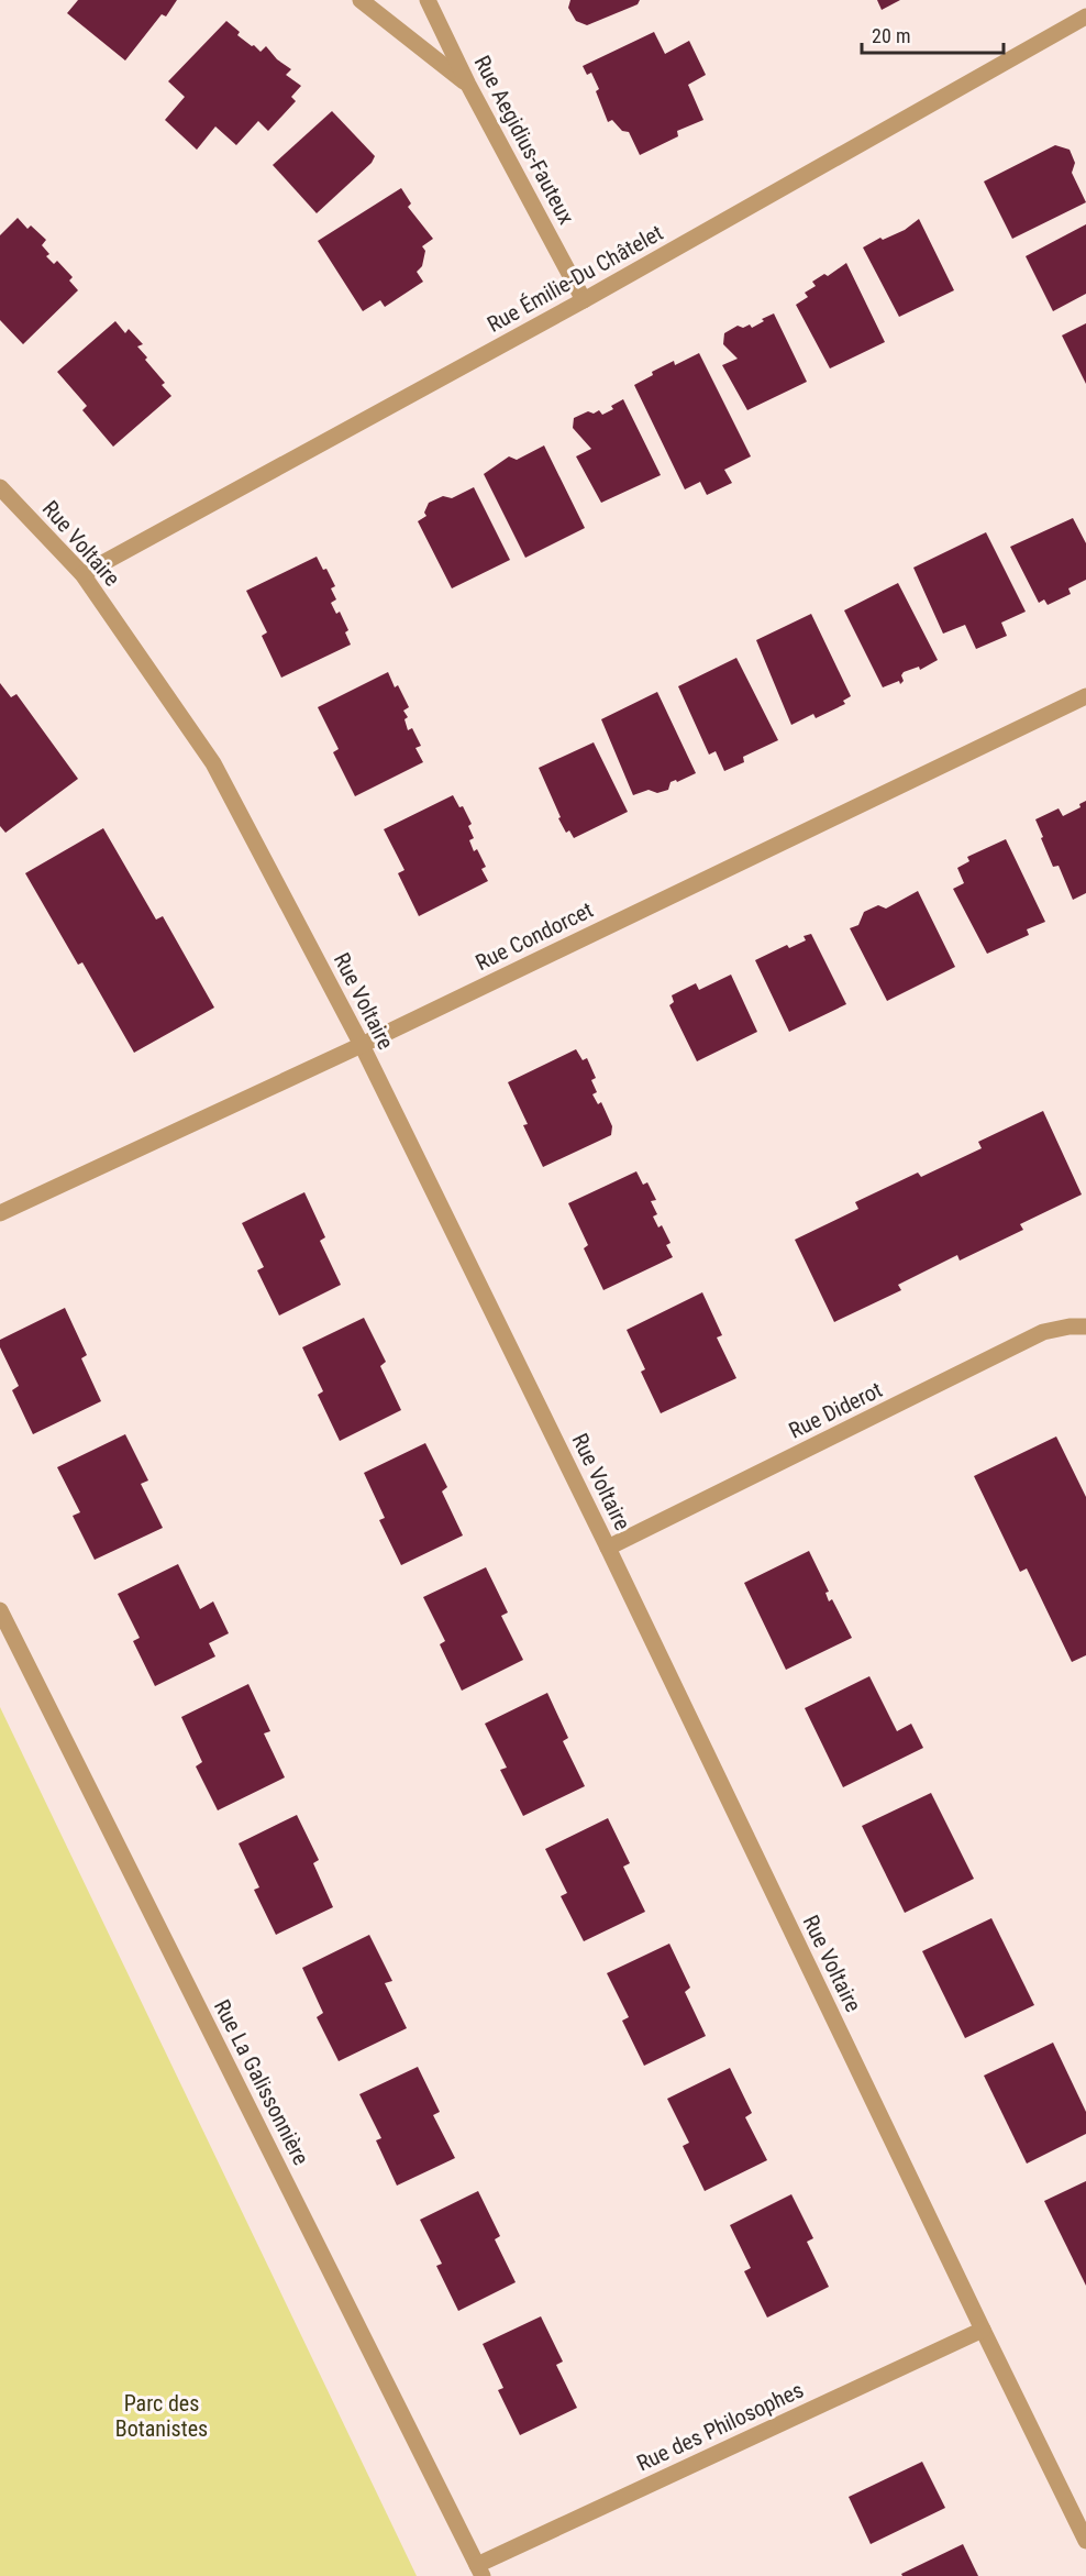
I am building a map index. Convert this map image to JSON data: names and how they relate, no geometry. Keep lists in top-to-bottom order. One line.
{"streets":{"street":["Rue Aegidius-Fauteux","Rue Émilie-Du Châtelet","Rue Voltaire","Rue Condorcet","Rue Diderot","Rue La Galissonnière","Rue des Philosophes"]},"crossings":[["Rue Aegidius-Fauteux","Rue Émilie-Du Châtelet"],["Rue Émilie-Du Châtelet","Rue Voltaire"],["Rue Voltaire","Rue Condorcet"],["Rue Voltaire","Rue Diderot"],["Rue Voltaire","Rue des Philosophes"],["Rue La Galissonnière","Rue des Philosophes"]],"parks":["Parc des Botanistes"],"scale_bar":"20 m"}
